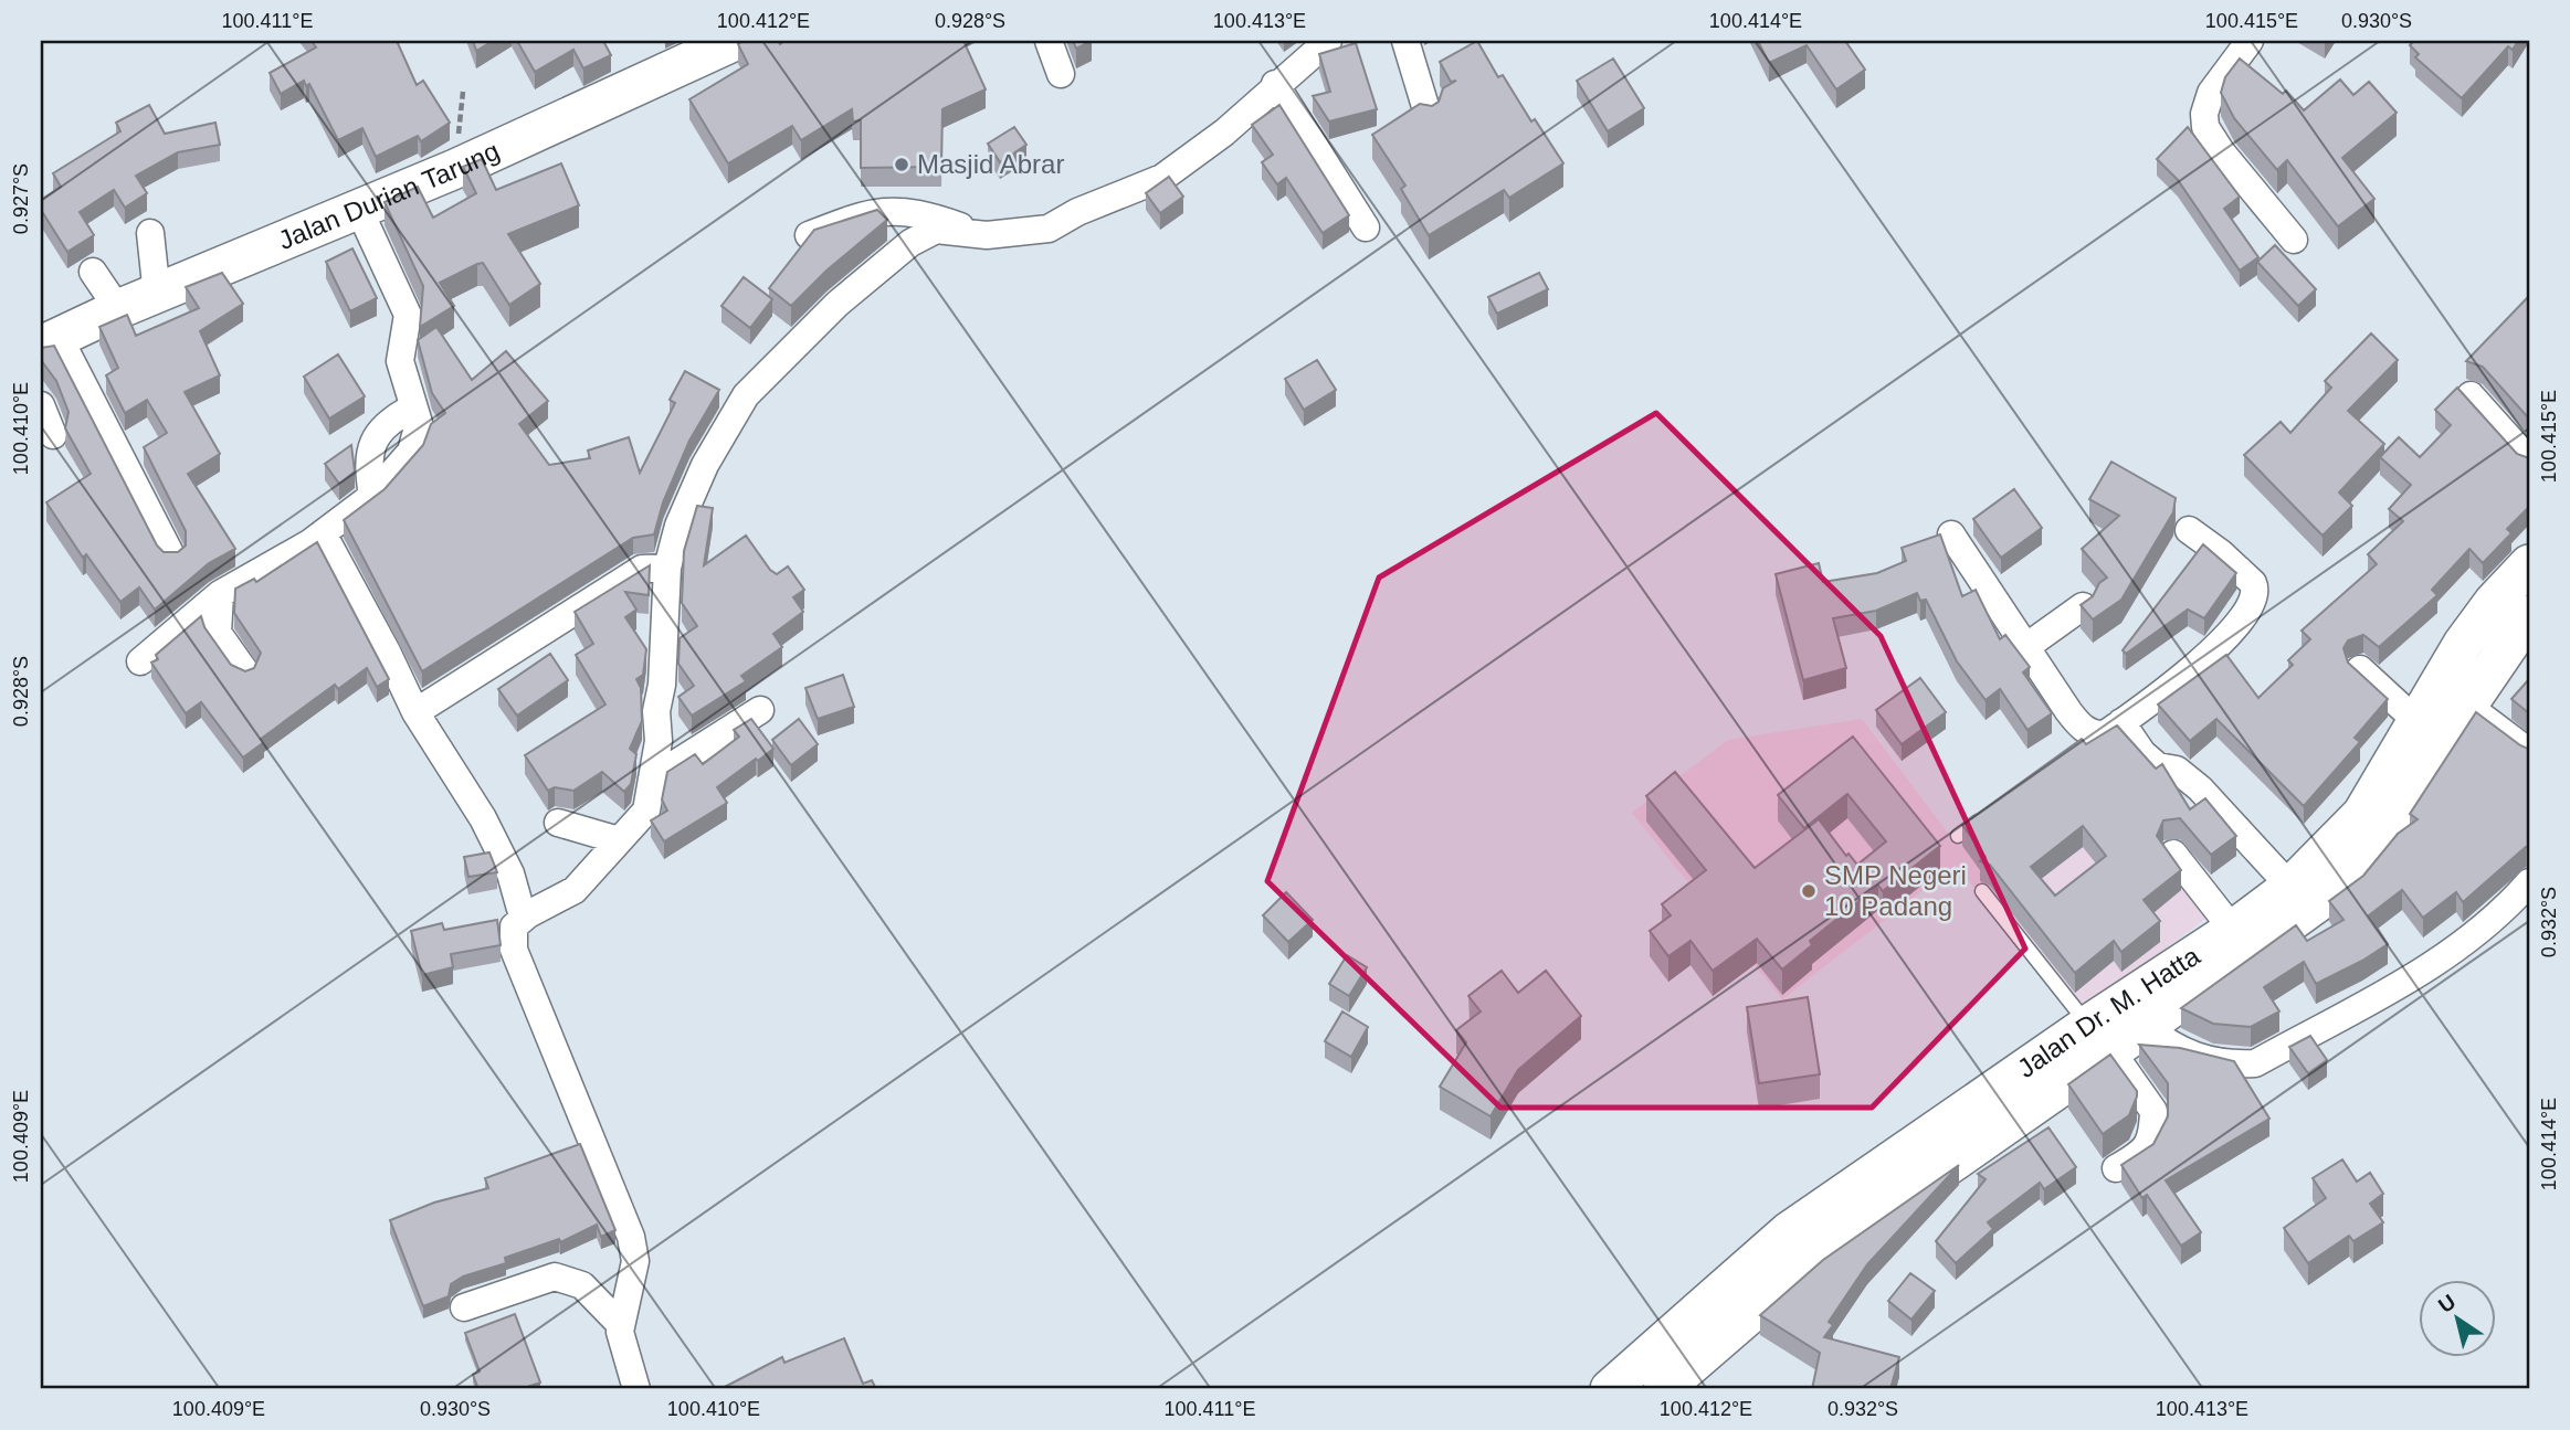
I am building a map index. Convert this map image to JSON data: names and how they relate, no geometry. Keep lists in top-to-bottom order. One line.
{"streets":{"main road":["Jalan Durian Tarung","Jalan Dr. M. Hatta"]},"places":["Masjid Abrar","SMP Negeri 10 Padang"],"north":"top left","coordinates":["100.411°E","100.412°E","0.928°S","100.413°E","100.414°E","100.415°E","0.930°S","0.927°S","100.410°E","0.932°S","100.409°E"]}
